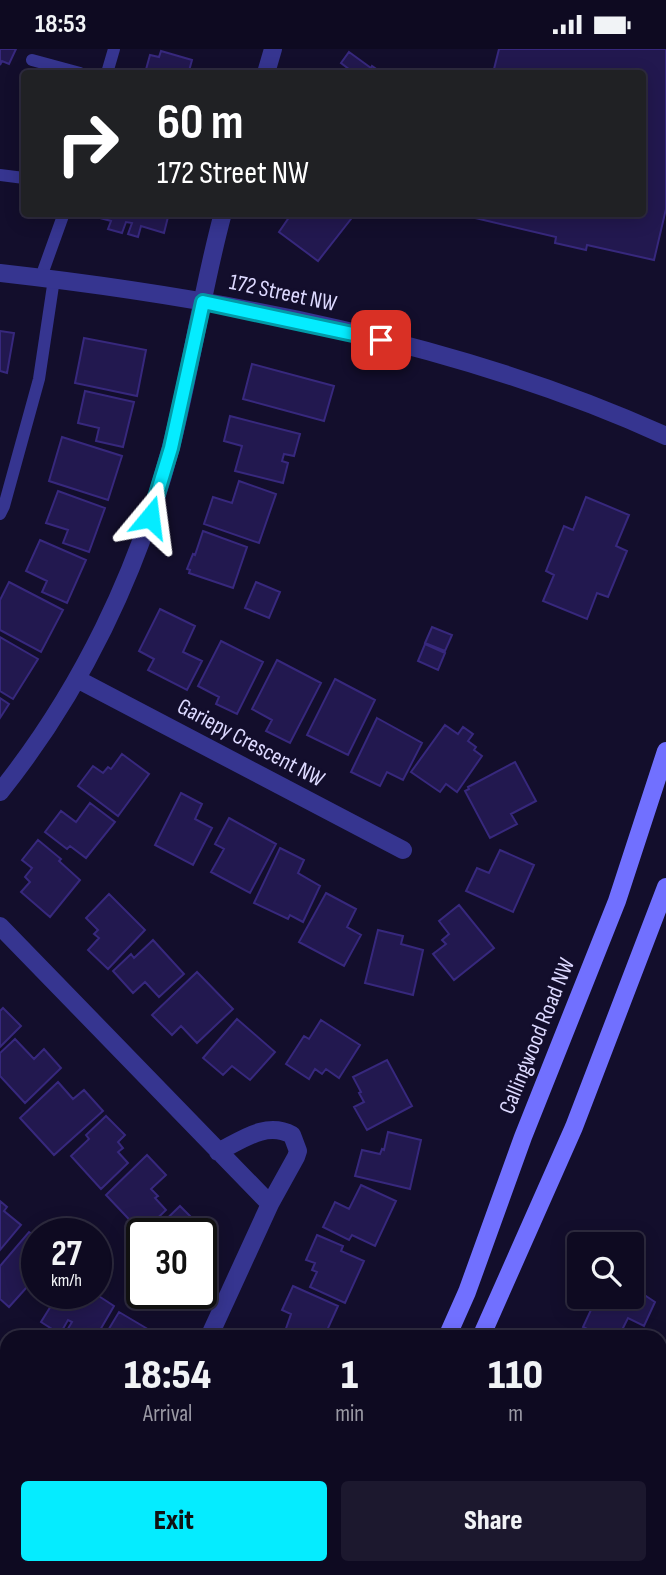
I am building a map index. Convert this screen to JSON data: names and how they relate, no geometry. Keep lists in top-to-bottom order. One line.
{"streets":{"main road":["Callingwood Road NW"],"street":["172 Street NW","Gariepy Crescent NW"]},"page":{"status":"18:53","turn":["60 m","172 Street NW"],"speed":"27 km/h","limit":"30","eta":["18:54","Arrival","1","min","110","m"],"buttons":["Exit","Share"]}}
